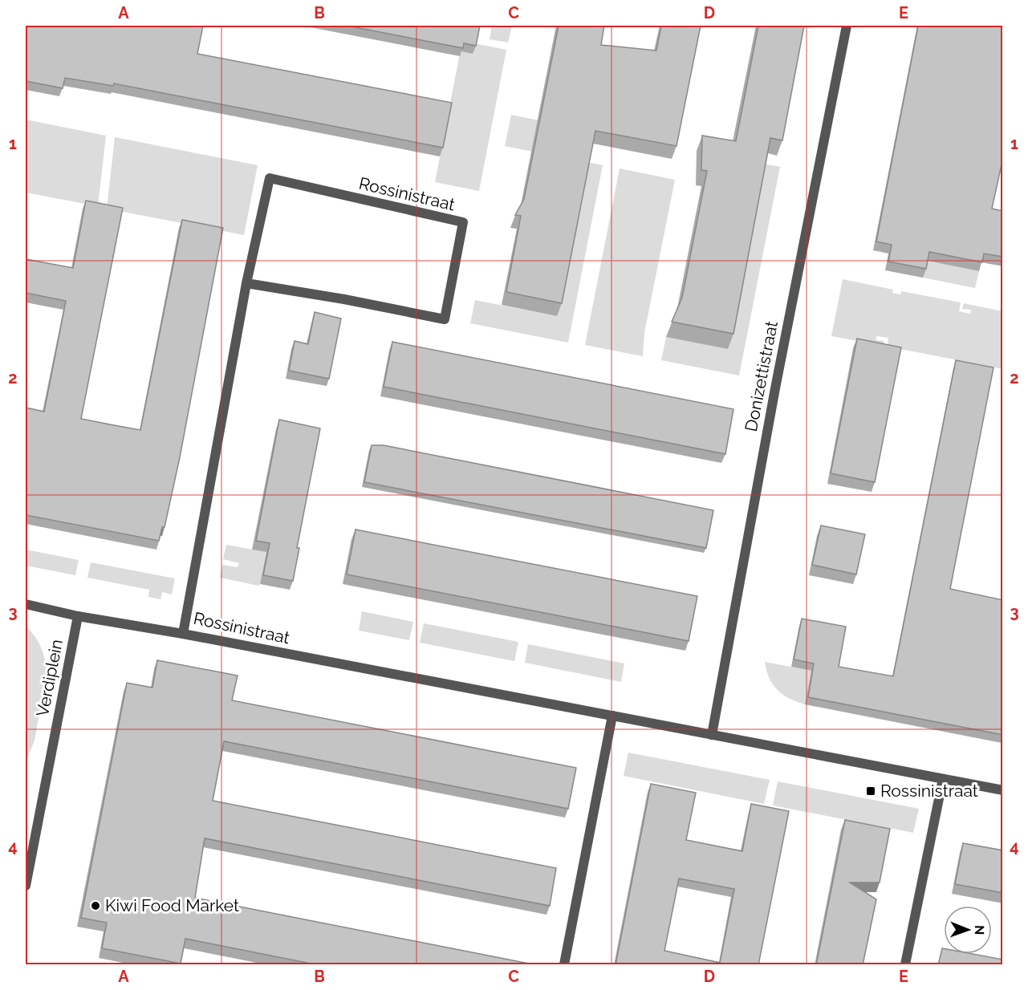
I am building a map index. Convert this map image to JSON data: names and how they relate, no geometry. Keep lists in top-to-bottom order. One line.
{"streets":{"street":["Rossinistraat","Donizettistraat","Verdiplein"]},"crossings":[["Rossinistraat","Donizettistraat"]],"places":{"transit":["Rossinistraat"],"other":["Kiwi Food Market"]},"north":"right","grid":{"columns":["A","B","C","D","E"],"rows":["1","2","3","4"]}}
